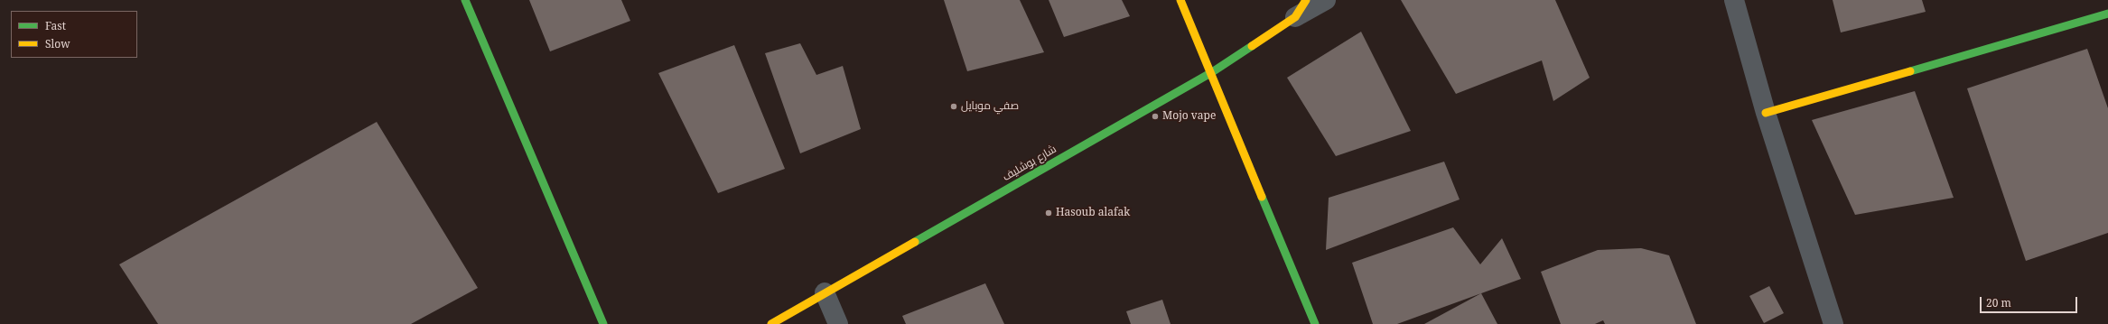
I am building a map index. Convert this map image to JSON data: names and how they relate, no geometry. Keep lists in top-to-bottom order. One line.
{"streets":{"street":["شارع بوشليف"]},"places":["صفي موبايل","Mojo vape","Hasoub alafak"],"legend":["Fast","Slow"],"scale_bar":"20 m"}
